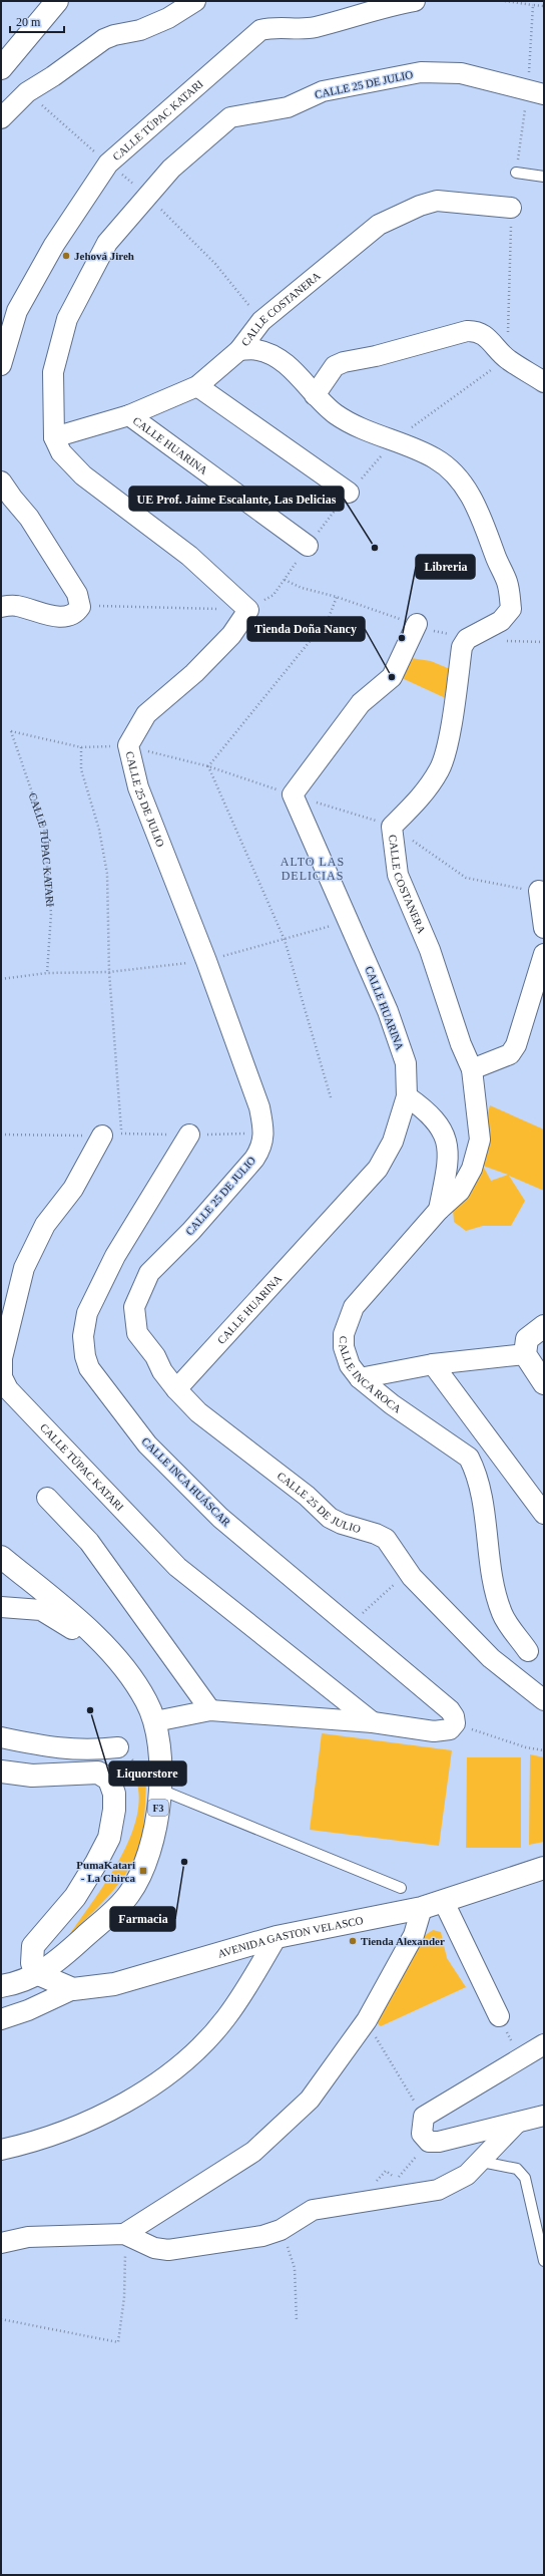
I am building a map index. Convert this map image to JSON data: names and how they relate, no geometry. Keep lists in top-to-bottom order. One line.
{"streets":{"main road":["F3","AVENIDA GASTON VELASCO"],"street":["CALLE 25 DE JULIO","CALLE TÚPAC KATARI","CALLE COSTANERA","CALLE HUARINA","CALLE INCA ROCA","CALLE INCA HUÁSCAR"]},"crossings":[["CALLE 25 DE JULIO","CALLE COSTANERA"],["CALLE 25 DE JULIO","CALLE HUARINA"],["CALLE COSTANERA","CALLE HUARINA"],["CALLE COSTANERA","CALLE INCA ROCA"]],"districts":["ALTO LAS DELICIAS"],"places":{"other":["Jehová Jireh","UE Prof. Jaime Escalante, Las Delicias","Libreria","Tienda Doña Nancy","Liquorstore","Farmacia","Tienda Alexander"],"transit":["PumaKatari - La Chirca"]},"scale_bar":"20 m"}
